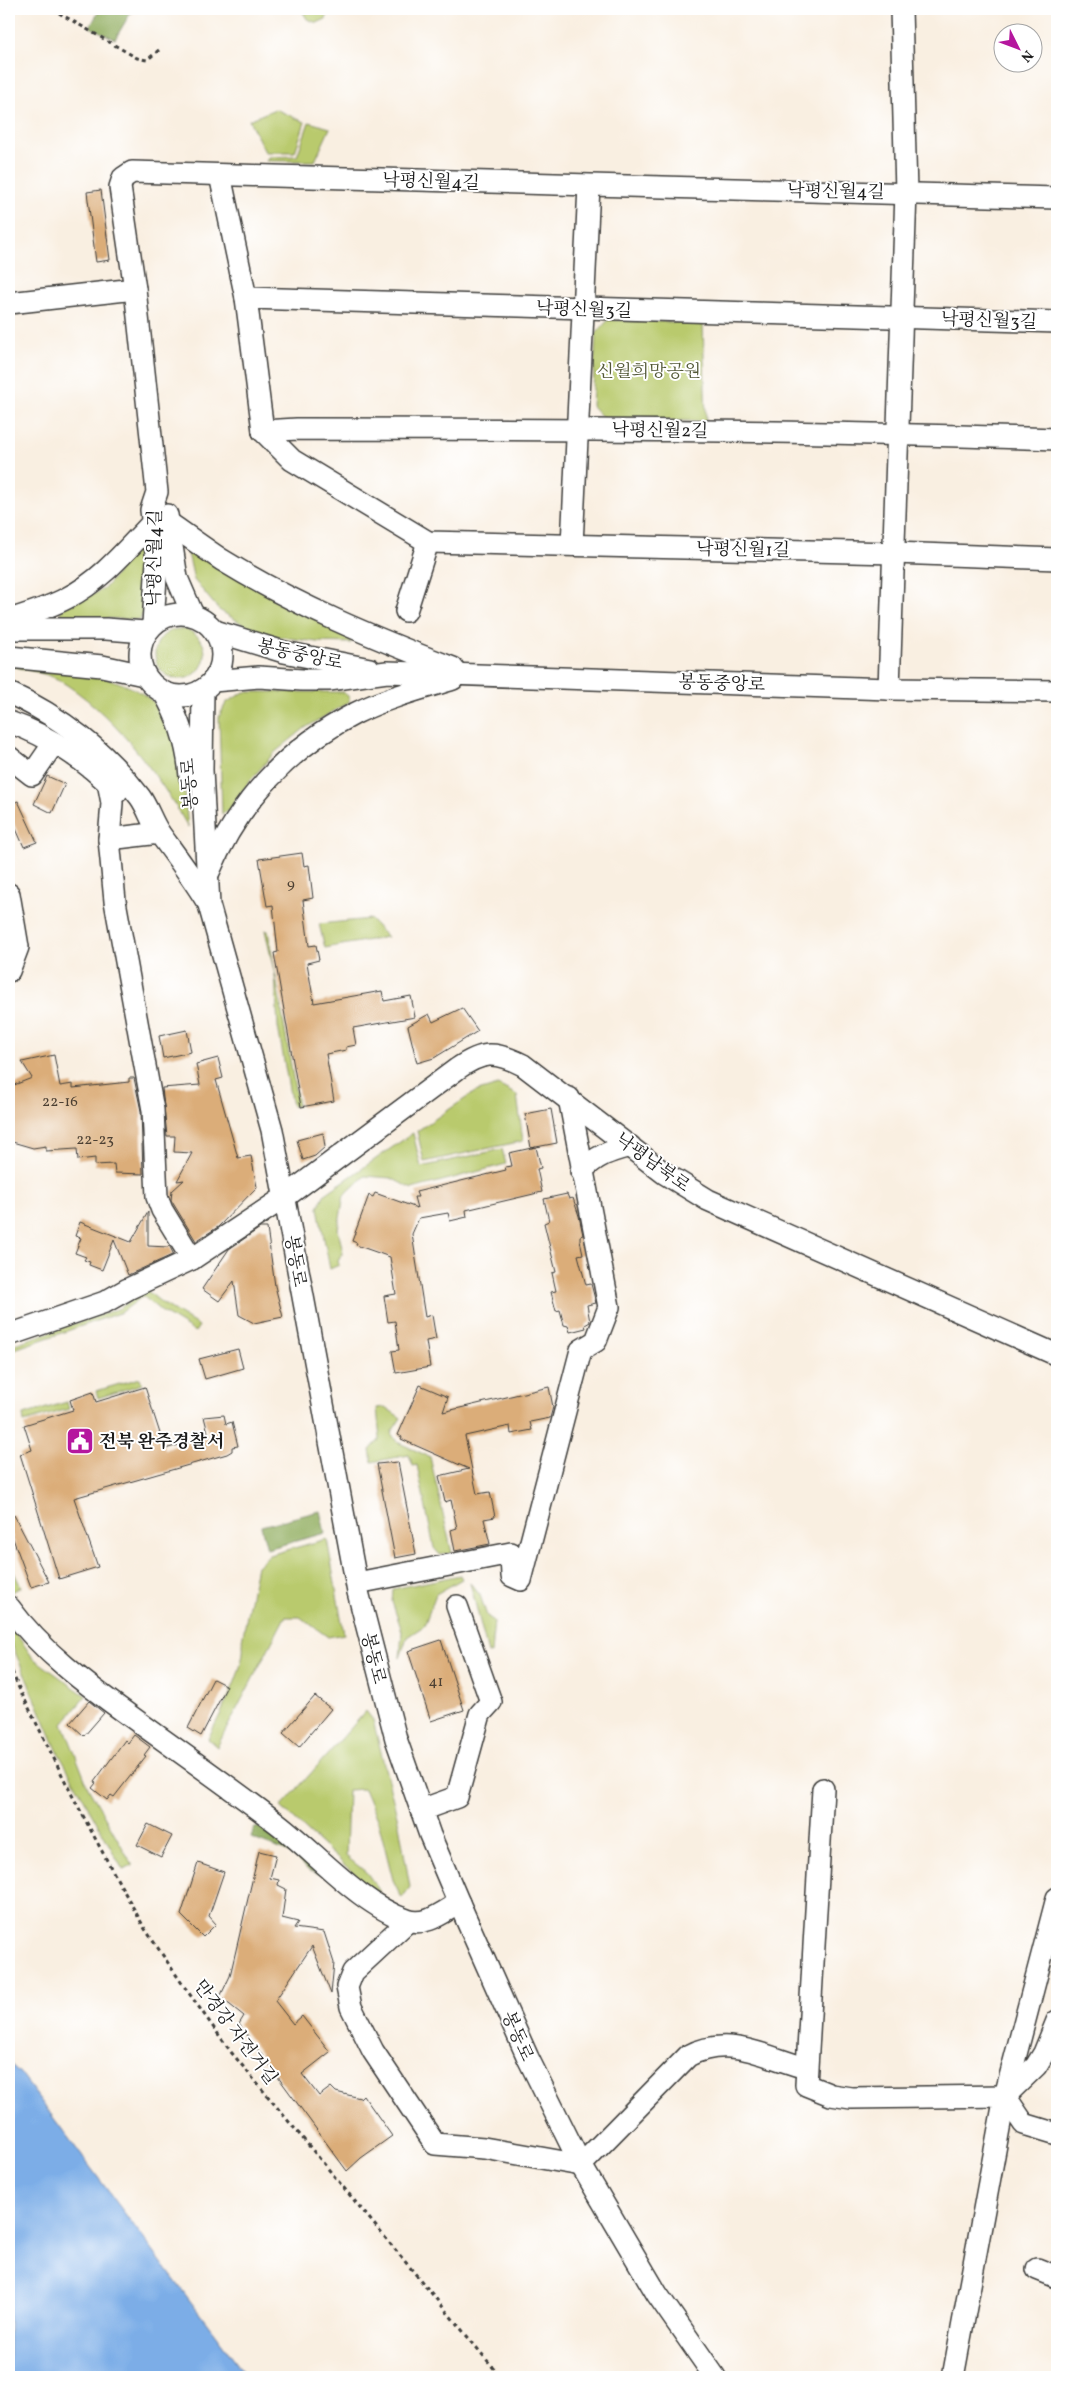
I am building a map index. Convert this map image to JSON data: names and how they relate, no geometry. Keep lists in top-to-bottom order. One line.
{"streets":{"street":["낙평신월4길","낙평신월3길","낙평신월2길","낙평신월1길","봉동중앙로","봉동로","낙평남북로"],"path":["만경강 자전거길"]},"crossings":[["낙평신월4길","봉동중앙로"],["낙평신월4길","봉동로"],["봉동중앙로","봉동로"],["봉동로","낙평남북로"]],"parks":["신월희망공원"],"places":{"public building":["전북 완주경찰서"]},"house_numbers":["9","22-16","22-23","41"],"north":"bottom right"}
